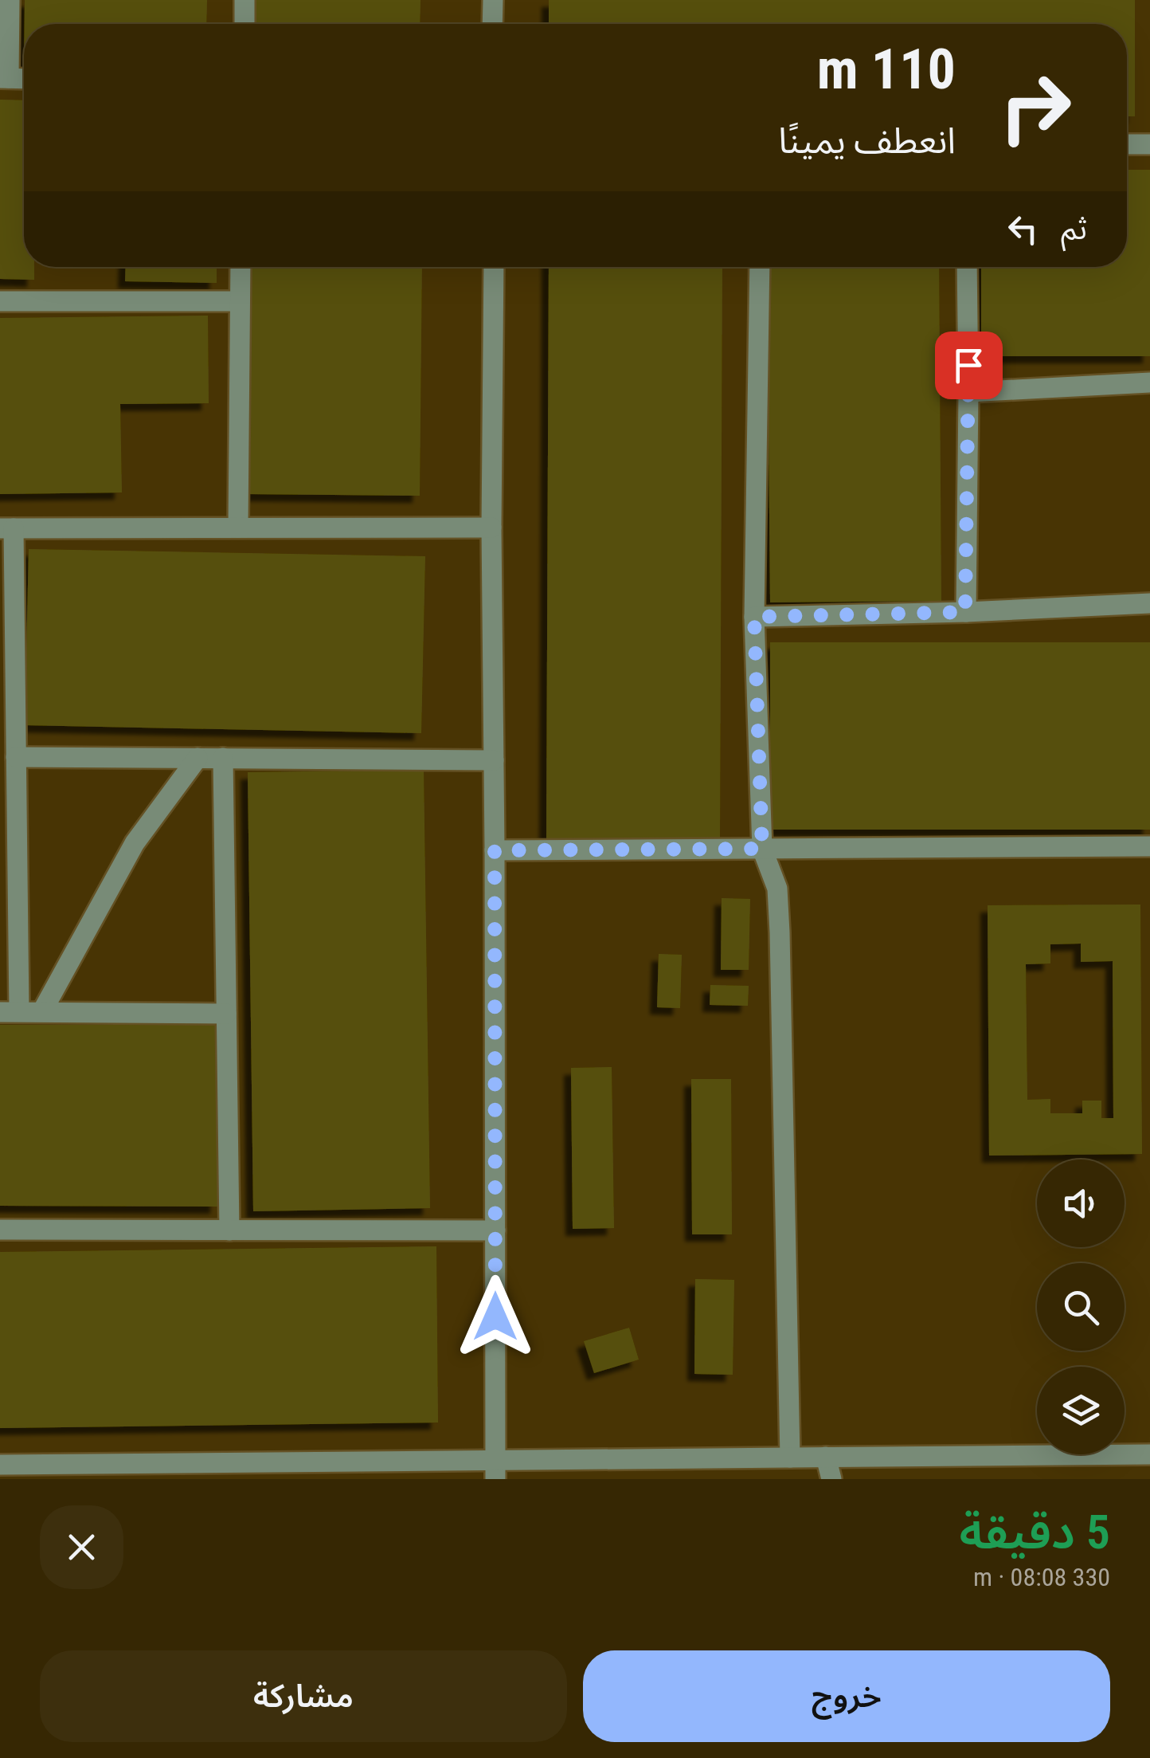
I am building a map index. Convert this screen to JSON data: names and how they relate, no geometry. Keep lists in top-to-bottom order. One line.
{"page":{"turn":["110 m","انعطف يمينًا"],"then":"ثم","heading":["5 دقيقة","330 m · 08:08"],"buttons":["خروج","مشاركة"]}}
